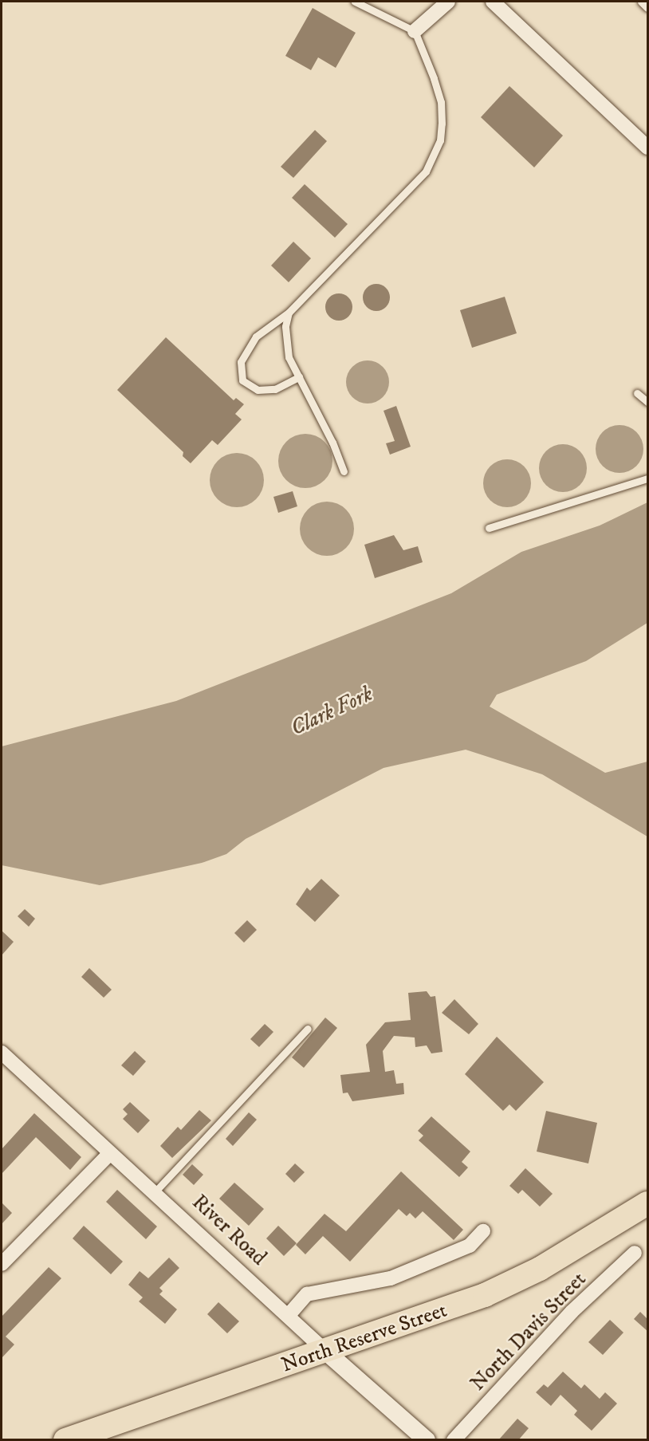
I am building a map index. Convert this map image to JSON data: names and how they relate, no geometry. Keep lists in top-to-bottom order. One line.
{"streets":{"highway":["North Reserve Street"],"street":["River Road","North Davis Street"]},"crossings":[["River Road","North Reserve Street"]],"water":["Clark Fork"]}
